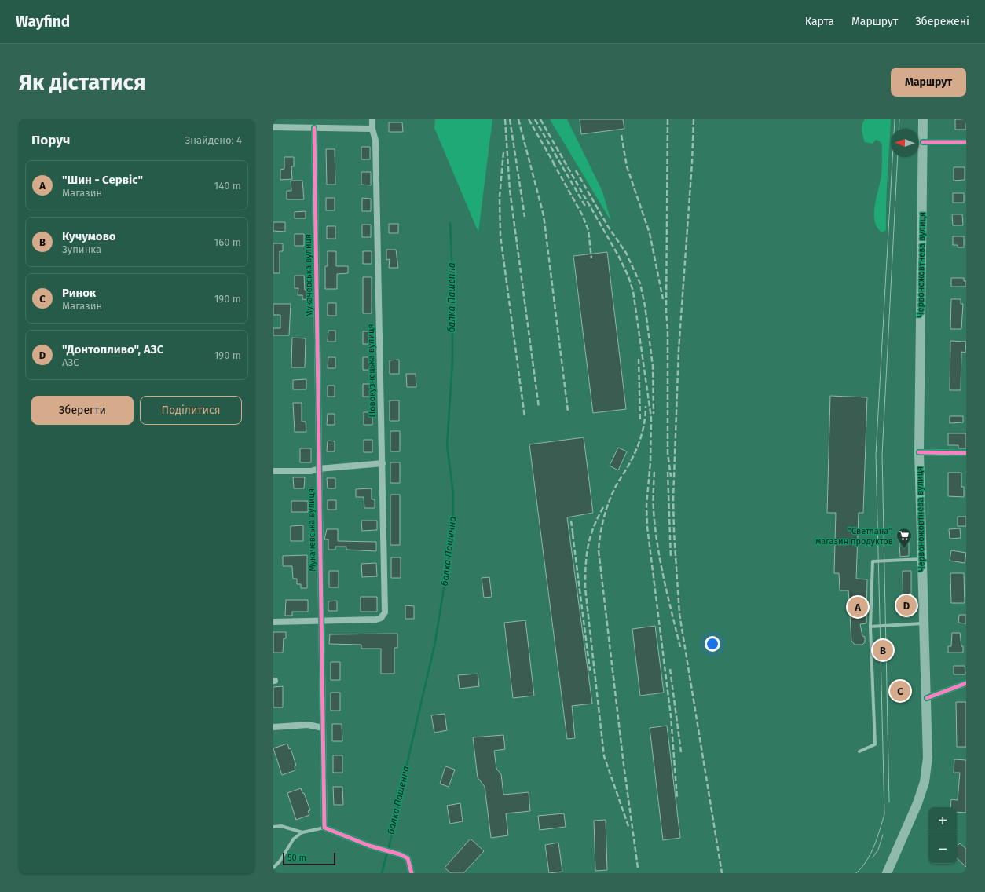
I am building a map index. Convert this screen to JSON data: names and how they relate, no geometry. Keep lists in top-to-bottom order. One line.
{"streets":{"main road":["Червоножовтнева вулиця"],"street":["Мукачевська вулиця","Новокузнецька вулиця"]},"crossings":[["Мукачевська вулиця","Новокузнецька вулиця"]],"water":["балка Пашенна"],"places":{"supermarket":["\"Светлана\", магазин продуктов"]},"scale_bar":"50 m","north":"left","page":{"header":"Wayfind","nav":["Карта","Маршрут","Збережені"],"buttons":["Маршрут",["Зберегти","Поділитися"]],"title":"Як дістатися","heading":["Поруч","Знайдено: 4"],"list":[{"mark":"A","name":"\"Шин - Сервіс\"","note":"Магазин","value":"140 m"},{"mark":"B","name":"Кучумово","note":"Зупинка","value":"160 m"},{"mark":"C","name":"Ринок","note":"Магазин","value":"190 m"},{"mark":"D","name":"\"Донтопливо\", АЗС","note":"АЗС","value":"190 m"}],"pins":["D","A","B","C"],"map_buttons":["+","−"],"scale":"50 m"}}
